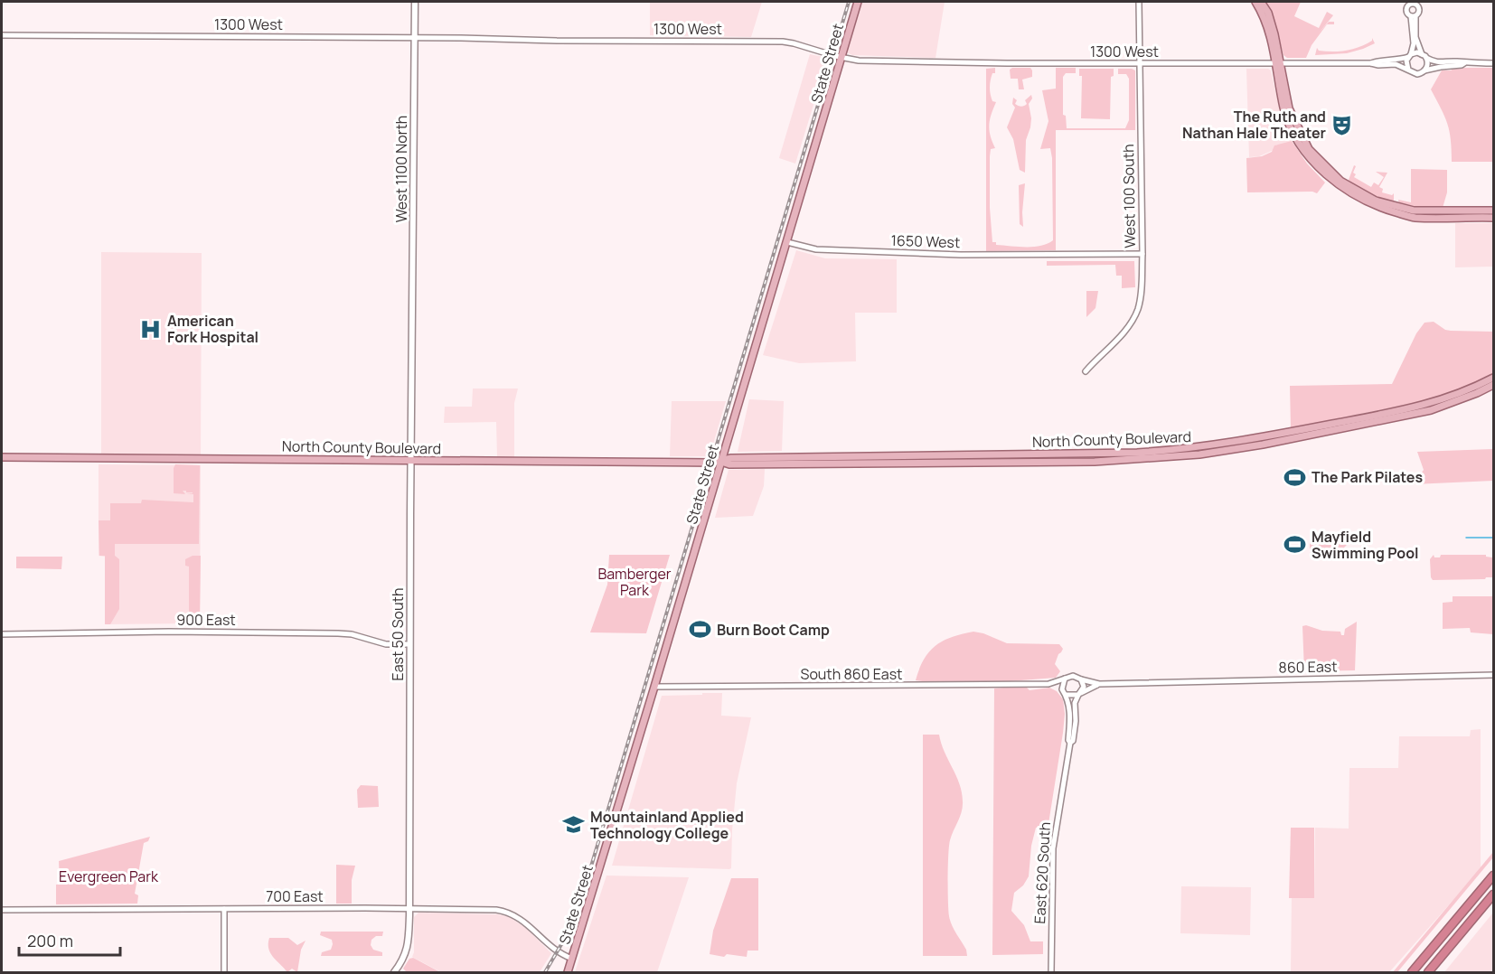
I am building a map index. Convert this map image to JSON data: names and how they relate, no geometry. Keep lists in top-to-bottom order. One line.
{"streets":{"main road":["State Street","West 1100 North","North County Boulevard","East 50 South"],"street":["1300 West","West 100 South","1650 West","900 East","860 East","South 860 East","East 620 South","700 East"]},"crossings":[["1300 West","State Street"],["1300 West","West 1100 North"],["1300 West","West 100 South"],["State Street","1650 West"],["State Street","North County Boulevard"],["State Street","South 860 East"],["State Street","700 East"],["West 1100 North","East 50 South"],["West 100 South","1650 West"],["North County Boulevard","East 50 South"],["900 East","East 50 South"],["East 50 South","700 East"],["South 860 East","East 620 South"]],"parks":["Bamberger Park","Evergreen Park"],"places":{"theatre":["The Ruth and Nathan Hale Theater"],"hospital":["American Fork Hospital"],"sports":["The Park Pilates","Mayfield Swimming Pool","Burn Boot Camp"],"school or university":["Mountainland Applied Technology College"]},"scale_bar":"200 m"}
